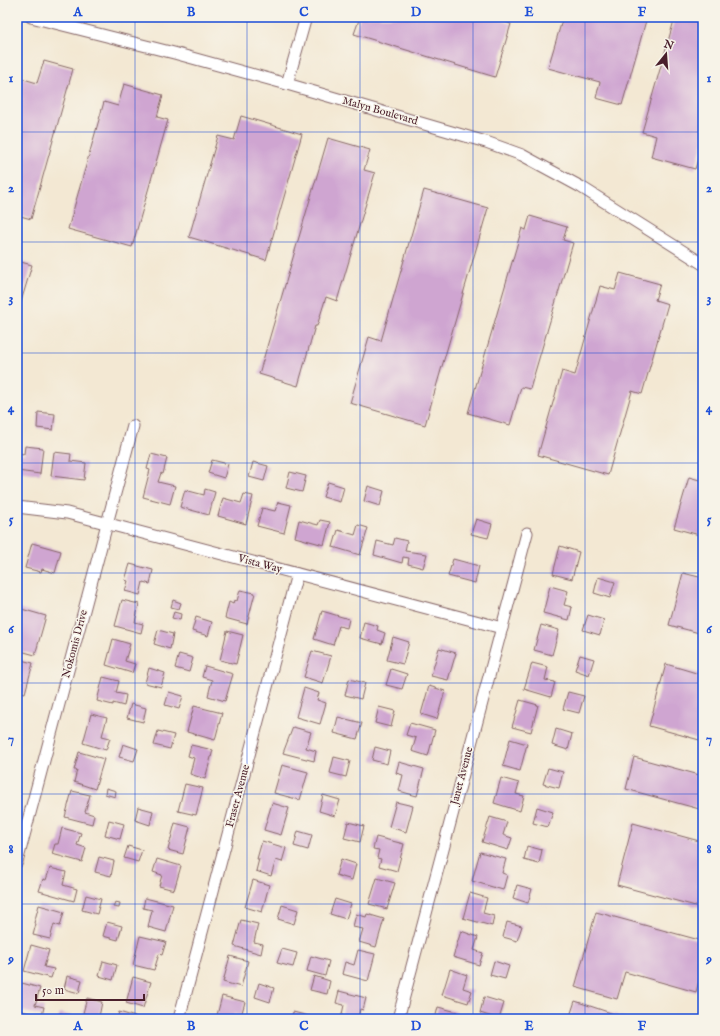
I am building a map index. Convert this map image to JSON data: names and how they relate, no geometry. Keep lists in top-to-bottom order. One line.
{"streets":{"street":["Malyn Boulevard","Vista Way","Nokomis Drive","Janet Avenue","Fraser Avenue"]},"crossings":[["Vista Way","Nokomis Drive"],["Vista Way","Janet Avenue"],["Vista Way","Fraser Avenue"]],"scale_bar":"50 m","north":"top","grid":{"columns":["A","B","C","D","E","F"],"rows":["1","2","3","4","5","6","7","8","9"]}}
